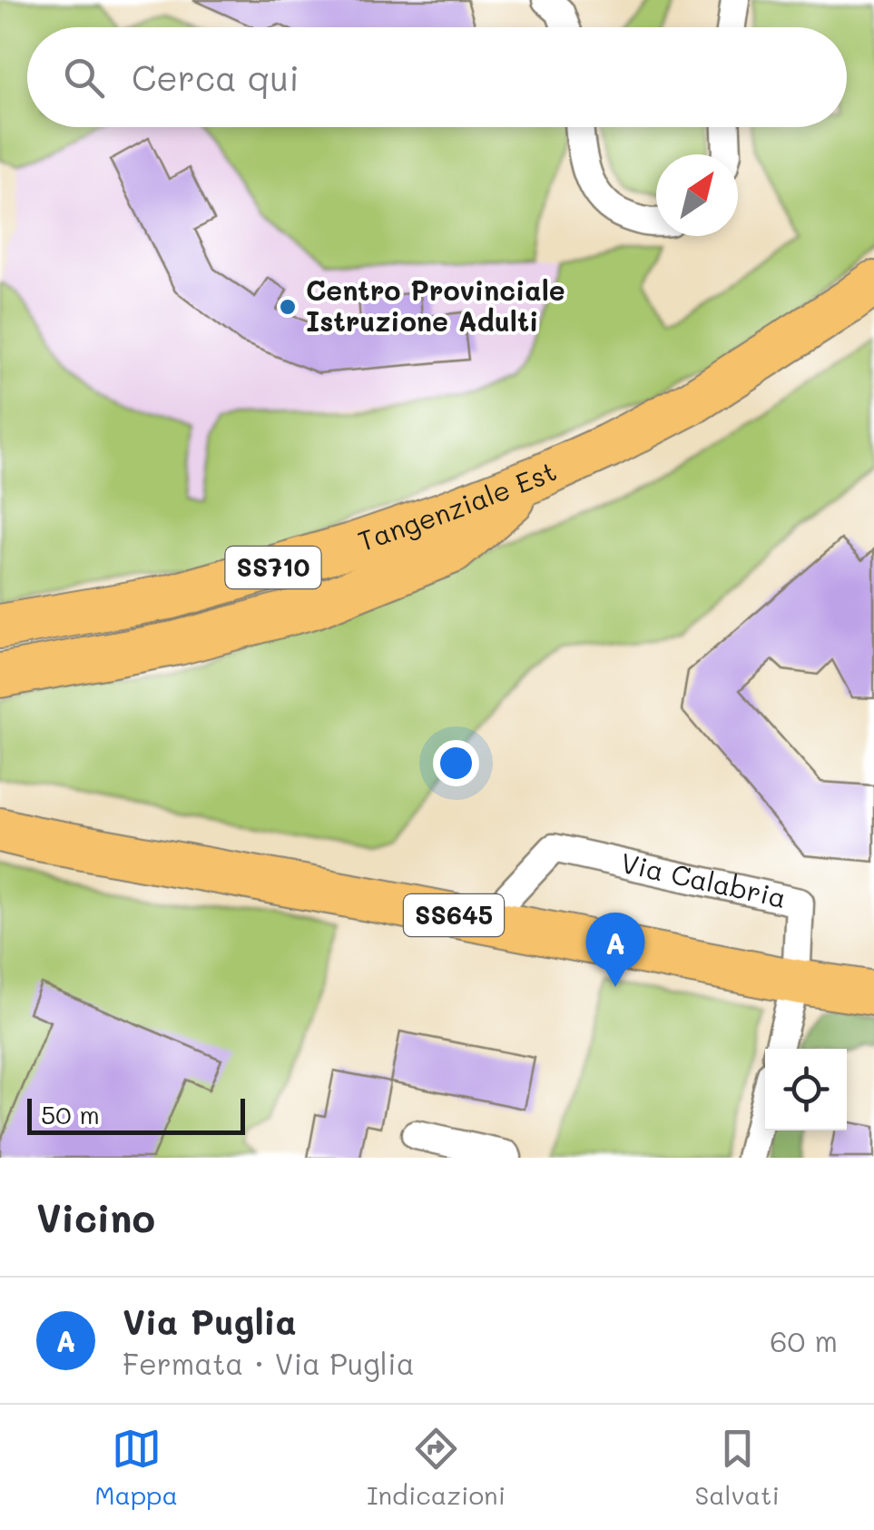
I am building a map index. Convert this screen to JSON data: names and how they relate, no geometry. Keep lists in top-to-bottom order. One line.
{"streets":{"main road":["Tangenziale Est","SS710","SS645"],"street":["Via Calabria"]},"crossings":[["Via Calabria","SS645"]],"places":["Centro Provinciale Istruzione Adulti"],"scale_bar":"50 m","north":"top right","page":{"search":"Cerca qui","pins":"A","scale":"50 m","heading":"Vicino","list":[{"mark":"A","name":"Via Puglia","note":"Fermata · Via Puglia","value":"60 m"}],"nav":["Mappa","Indicazioni","Salvati"]}}
